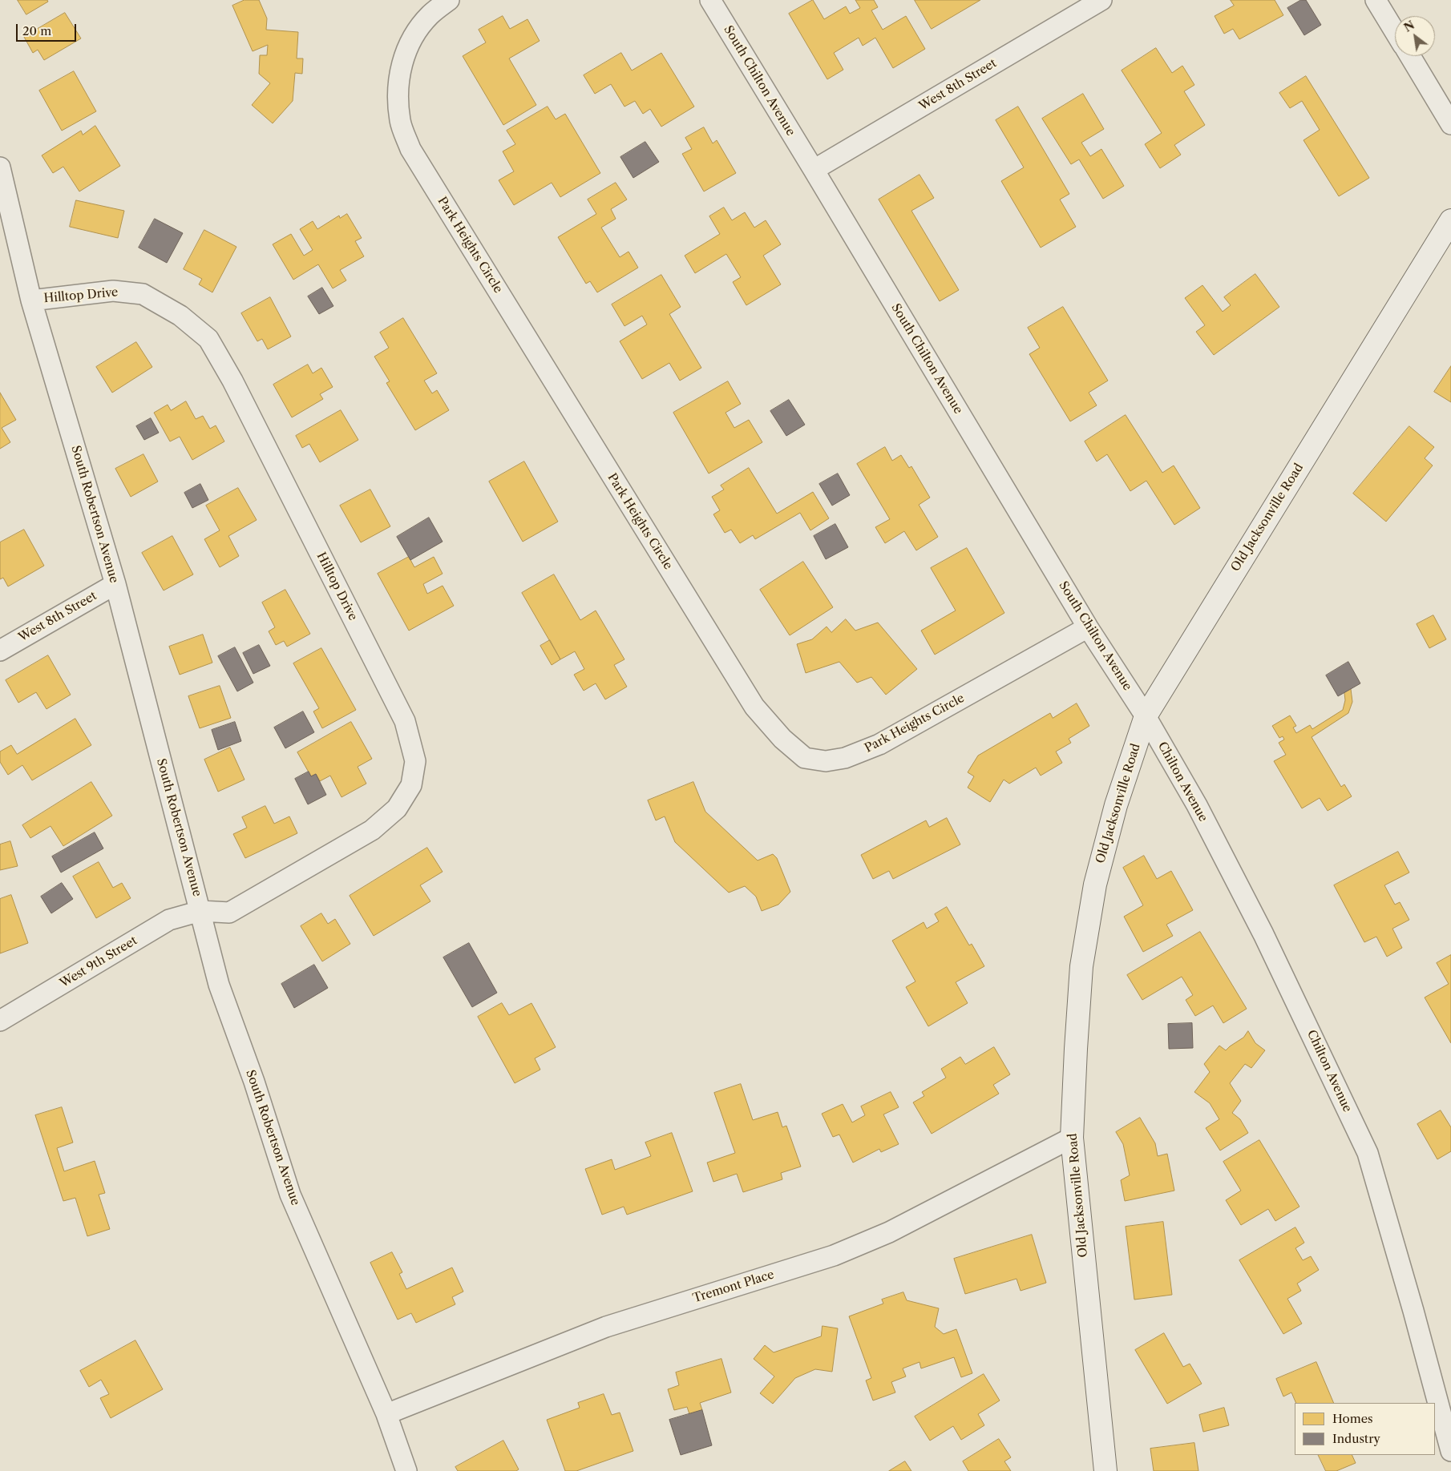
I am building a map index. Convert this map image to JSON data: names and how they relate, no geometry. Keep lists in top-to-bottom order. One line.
{"streets":{"main road":["Old Jacksonville Road"],"street":["South Chilton Avenue","West 8th Street","Park Heights Circle","Hilltop Drive","South Robertson Avenue","Chilton Avenue","West 9th Street","Tremont Place"]},"crossings":[["South Chilton Avenue","West 8th Street"],["South Chilton Avenue","Park Heights Circle"],["South Chilton Avenue","Old Jacksonville Road"],["South Chilton Avenue","Chilton Avenue"],["West 8th Street","South Robertson Avenue"],["Hilltop Drive","South Robertson Avenue"],["Hilltop Drive","West 9th Street"],["South Robertson Avenue","West 9th Street"],["South Robertson Avenue","Tremont Place"],["Old Jacksonville Road","Chilton Avenue"],["Old Jacksonville Road","Tremont Place"]],"legend":["Homes","Industry"],"scale_bar":"20 m","north":"top left"}
